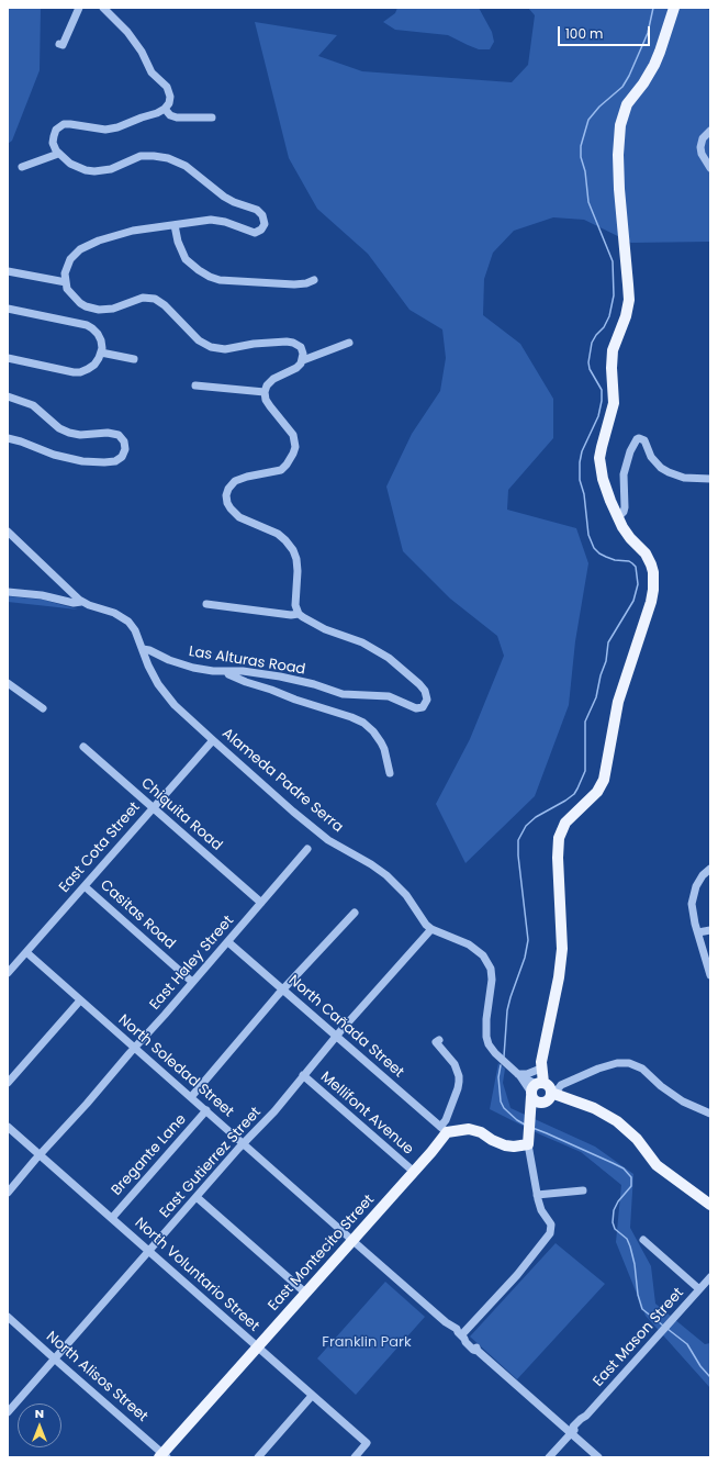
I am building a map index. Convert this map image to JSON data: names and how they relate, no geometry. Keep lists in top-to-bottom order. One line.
{"streets":{"main road":["East Montecito Street"],"street":["Las Alturas Road","Alameda Padre Serra","Chiquita Road","East Cota Street","Casitas Road","East Haley Street","North Cañada Street","North Soledad Street","Mellifont Avenue","Bregante Lane","East Gutierrez Street","North Voluntario Street","East Mason Street","North Alisos Street"]},"crossings":[["Las Alturas Road","Alameda Padre Serra"],["Alameda Padre Serra","East Cota Street"],["Alameda Padre Serra","East Gutierrez Street"],["Chiquita Road","East Cota Street"],["Chiquita Road","East Haley Street"],["East Cota Street","Casitas Road"],["East Cota Street","North Soledad Street"],["Casitas Road","East Haley Street"],["East Haley Street","North Cañada Street"],["East Haley Street","North Soledad Street"],["East Haley Street","North Voluntario Street"],["North Cañada Street","East Gutierrez Street"],["North Cañada Street","East Montecito Street"],["North Soledad Street","Bregante Lane"],["North Soledad Street","East Gutierrez Street"],["North Soledad Street","East Montecito Street"],["North Soledad Street","East Mason Street"],["Mellifont Avenue","East Gutierrez Street"],["Mellifont Avenue","East Montecito Street"],["Bregante Lane","North Voluntario Street"],["East Gutierrez Street","North Voluntario Street"],["East Gutierrez Street","North Alisos Street"],["East Montecito Street","North Voluntario Street"],["East Montecito Street","North Alisos Street"]],"parks":["Franklin Park"],"scale_bar":"100 m","north":"top"}
